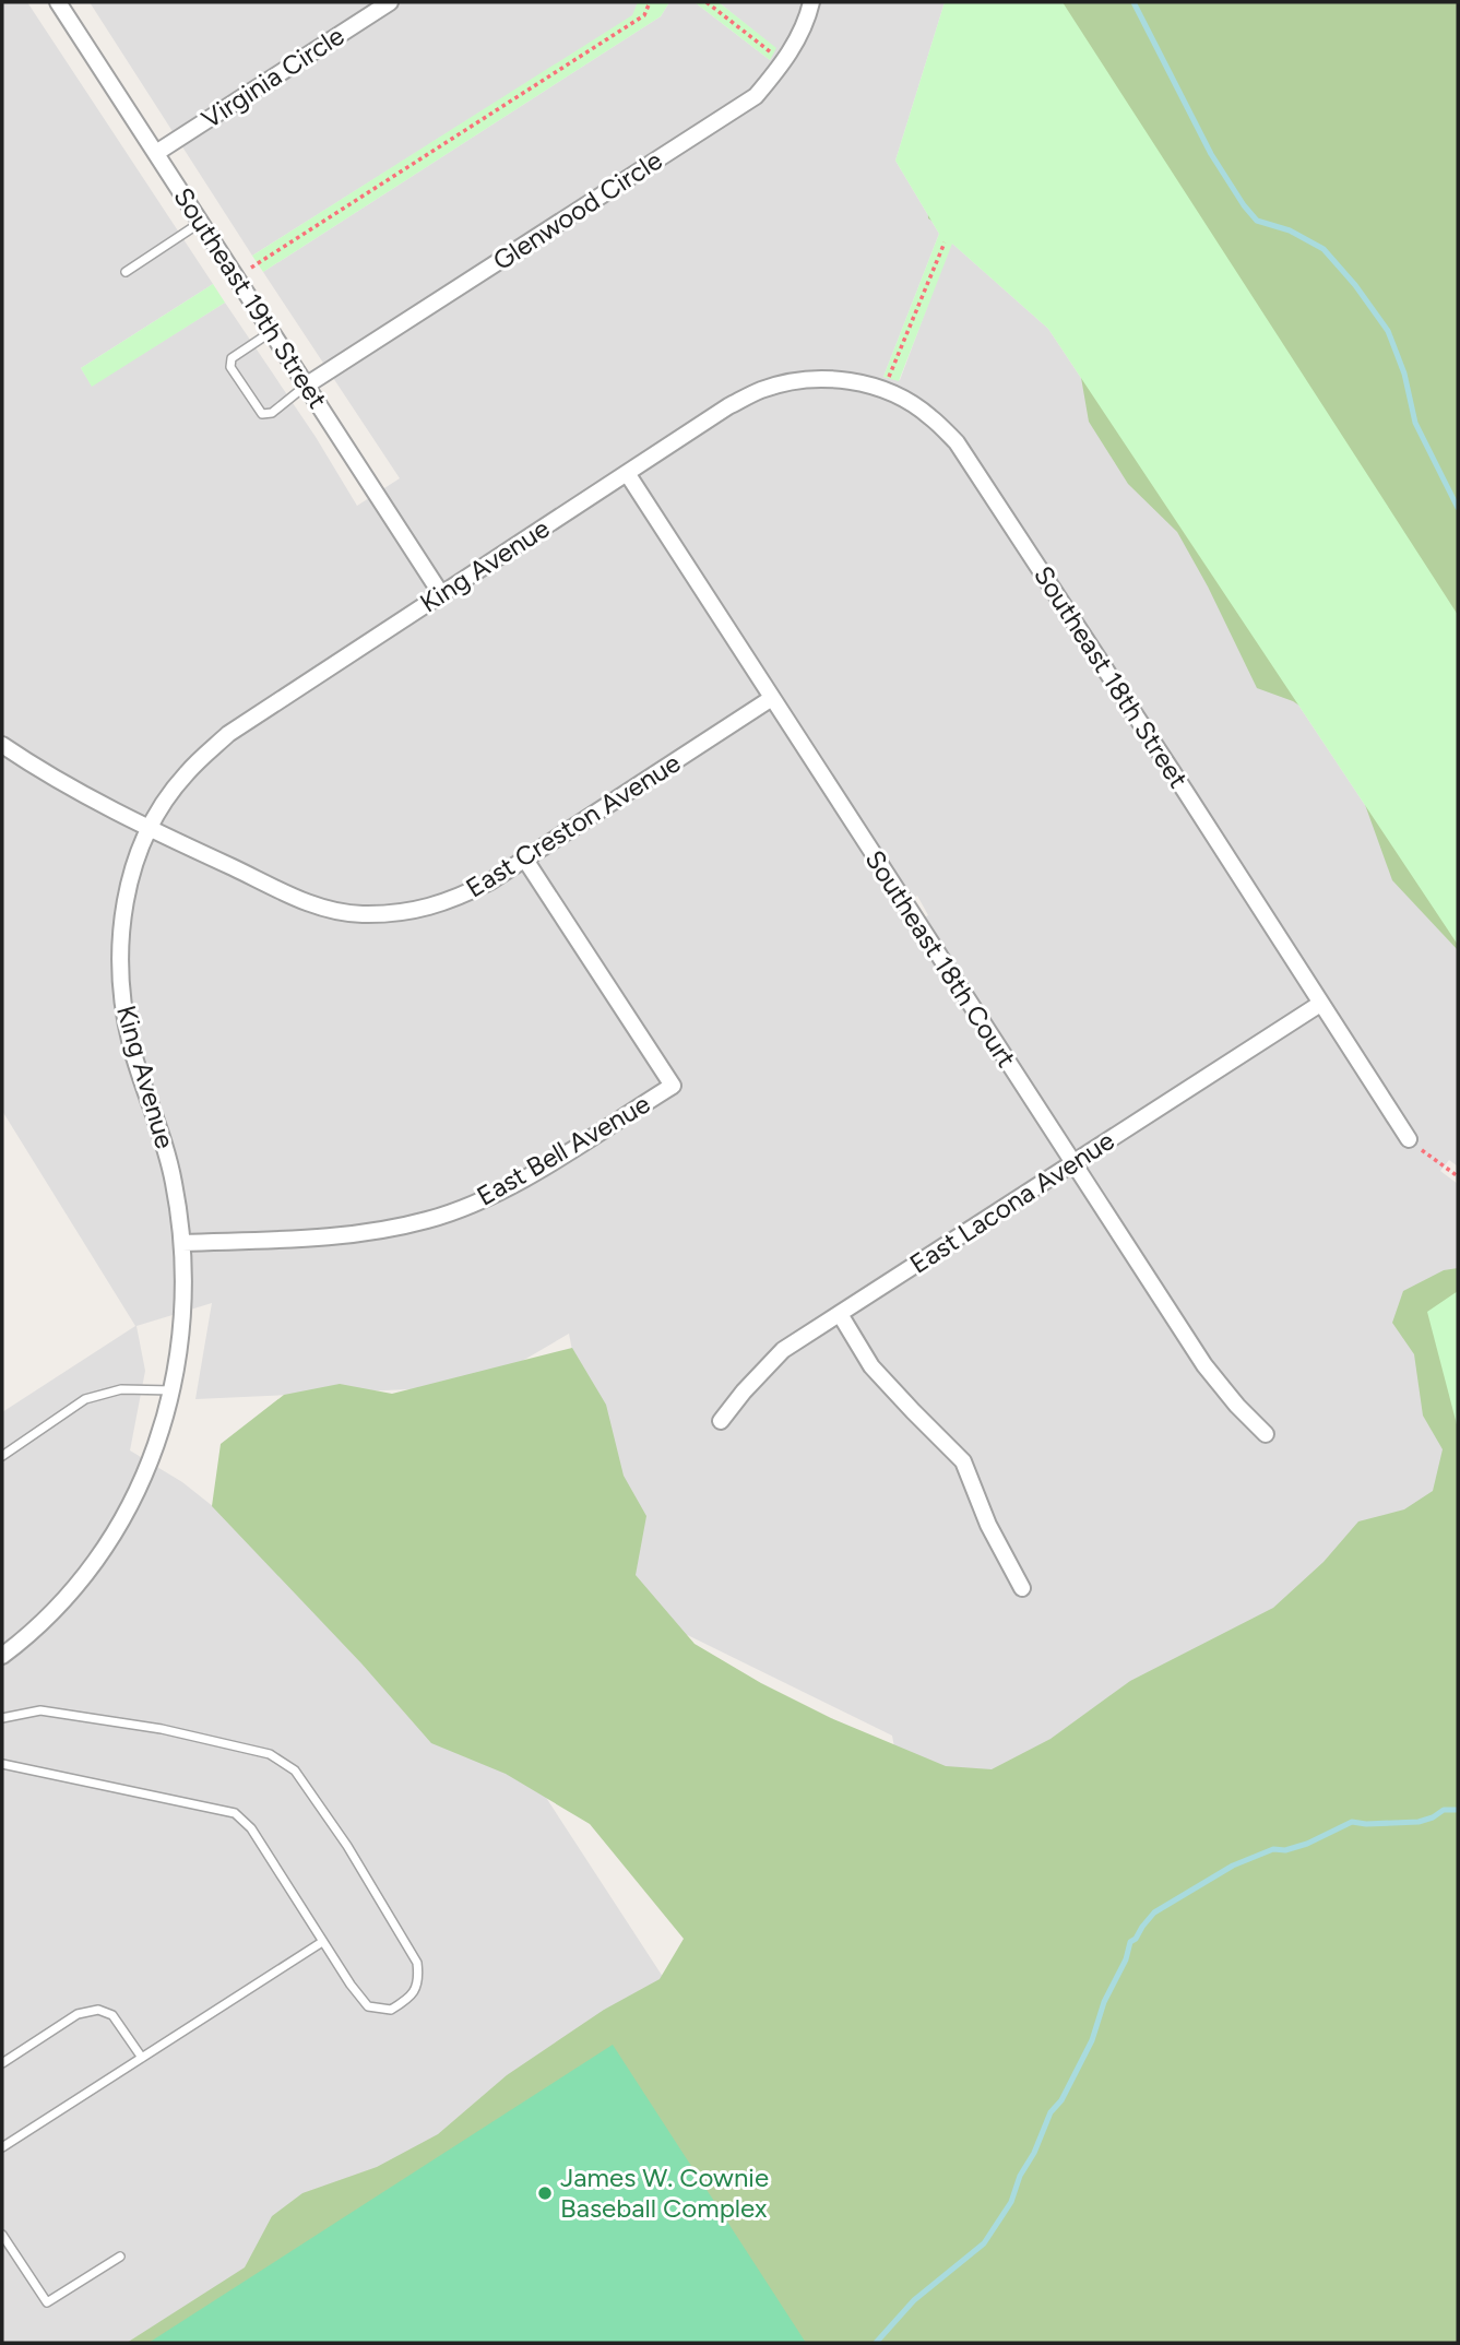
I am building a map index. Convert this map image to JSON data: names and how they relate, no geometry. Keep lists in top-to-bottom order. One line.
{"streets":{"street":["Virginia Circle","Glenwood Circle","Southeast 19th Street","King Avenue","Southeast 18th Street","East Creston Avenue","Southeast 18th Court","East Bell Avenue","East Lacona Avenue"]},"crossings":[["Virginia Circle","Southeast 19th Street"],["Glenwood Circle","Southeast 19th Street"],["Southeast 19th Street","King Avenue"],["King Avenue","Southeast 18th Street"],["King Avenue","East Creston Avenue"],["King Avenue","Southeast 18th Court"],["King Avenue","East Bell Avenue"],["Southeast 18th Street","East Lacona Avenue"],["East Creston Avenue","Southeast 18th Court"],["East Creston Avenue","East Bell Avenue"],["Southeast 18th Court","East Lacona Avenue"]],"places":["James W. Cownie Baseball Complex"]}
